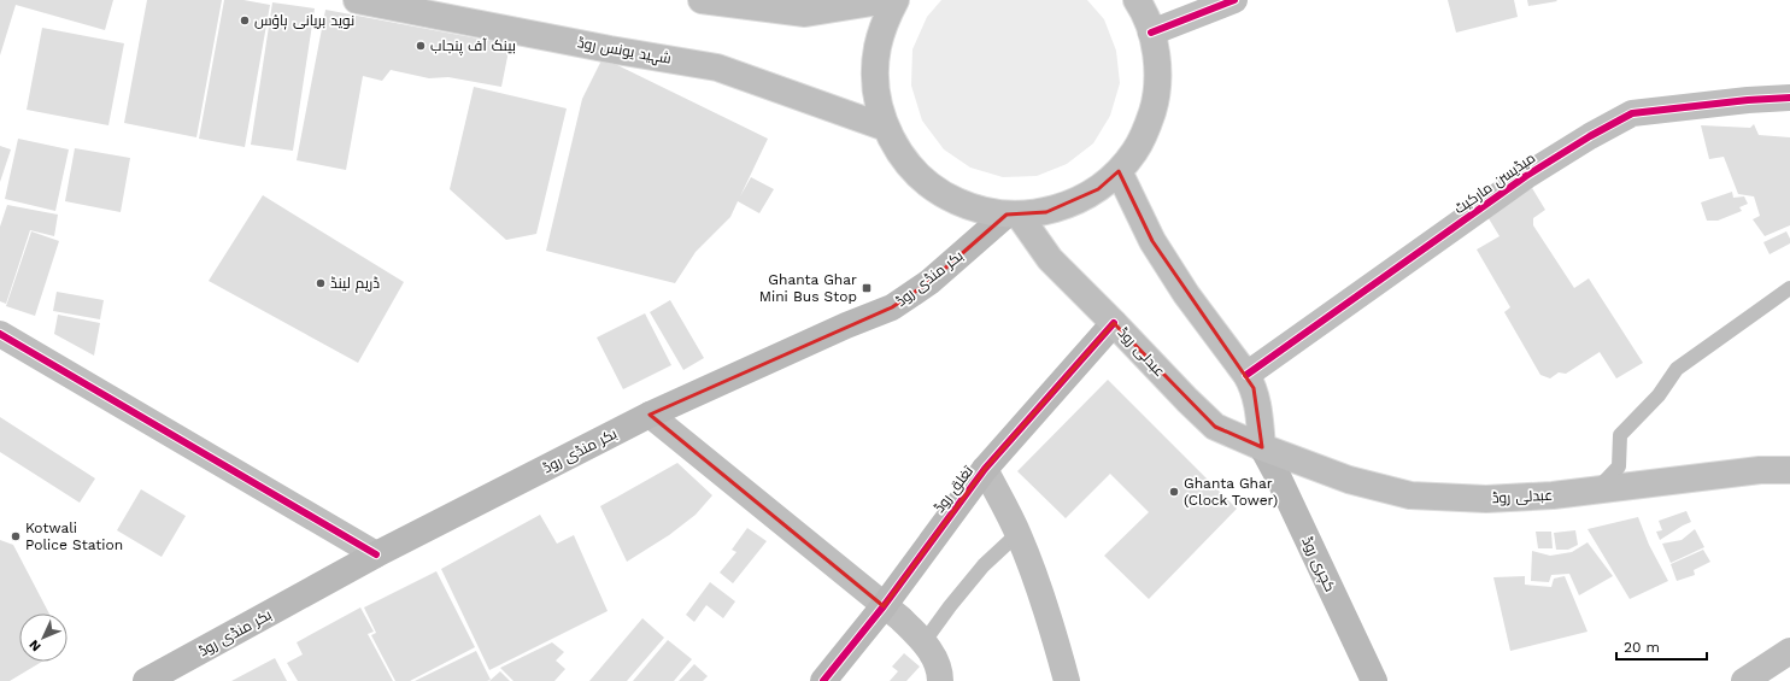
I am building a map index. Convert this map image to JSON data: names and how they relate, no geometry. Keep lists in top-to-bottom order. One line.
{"streets":{"main road":["شہید یونس روڈ","میڈیسن مارکیٹ","بکر منڈی روڈ","عبدلی روڈ","تغلق روڈ","کچری روڈ"]},"crossings":[["بکر منڈی روڈ","عبدلی روڈ"],["عبدلی روڈ","تغلق روڈ"],["عبدلی روڈ","کچری روڈ"]],"places":{"other":["نوید بریانی ہاؤس","بینک آف پنجاب","ڈریم لینڈ","Ghanta Ghar (Clock Tower)","Kotwali Police Station"],"transit":["Ghanta Ghar Mini Bus Stop"]},"scale_bar":"20 m","north":"bottom left"}
